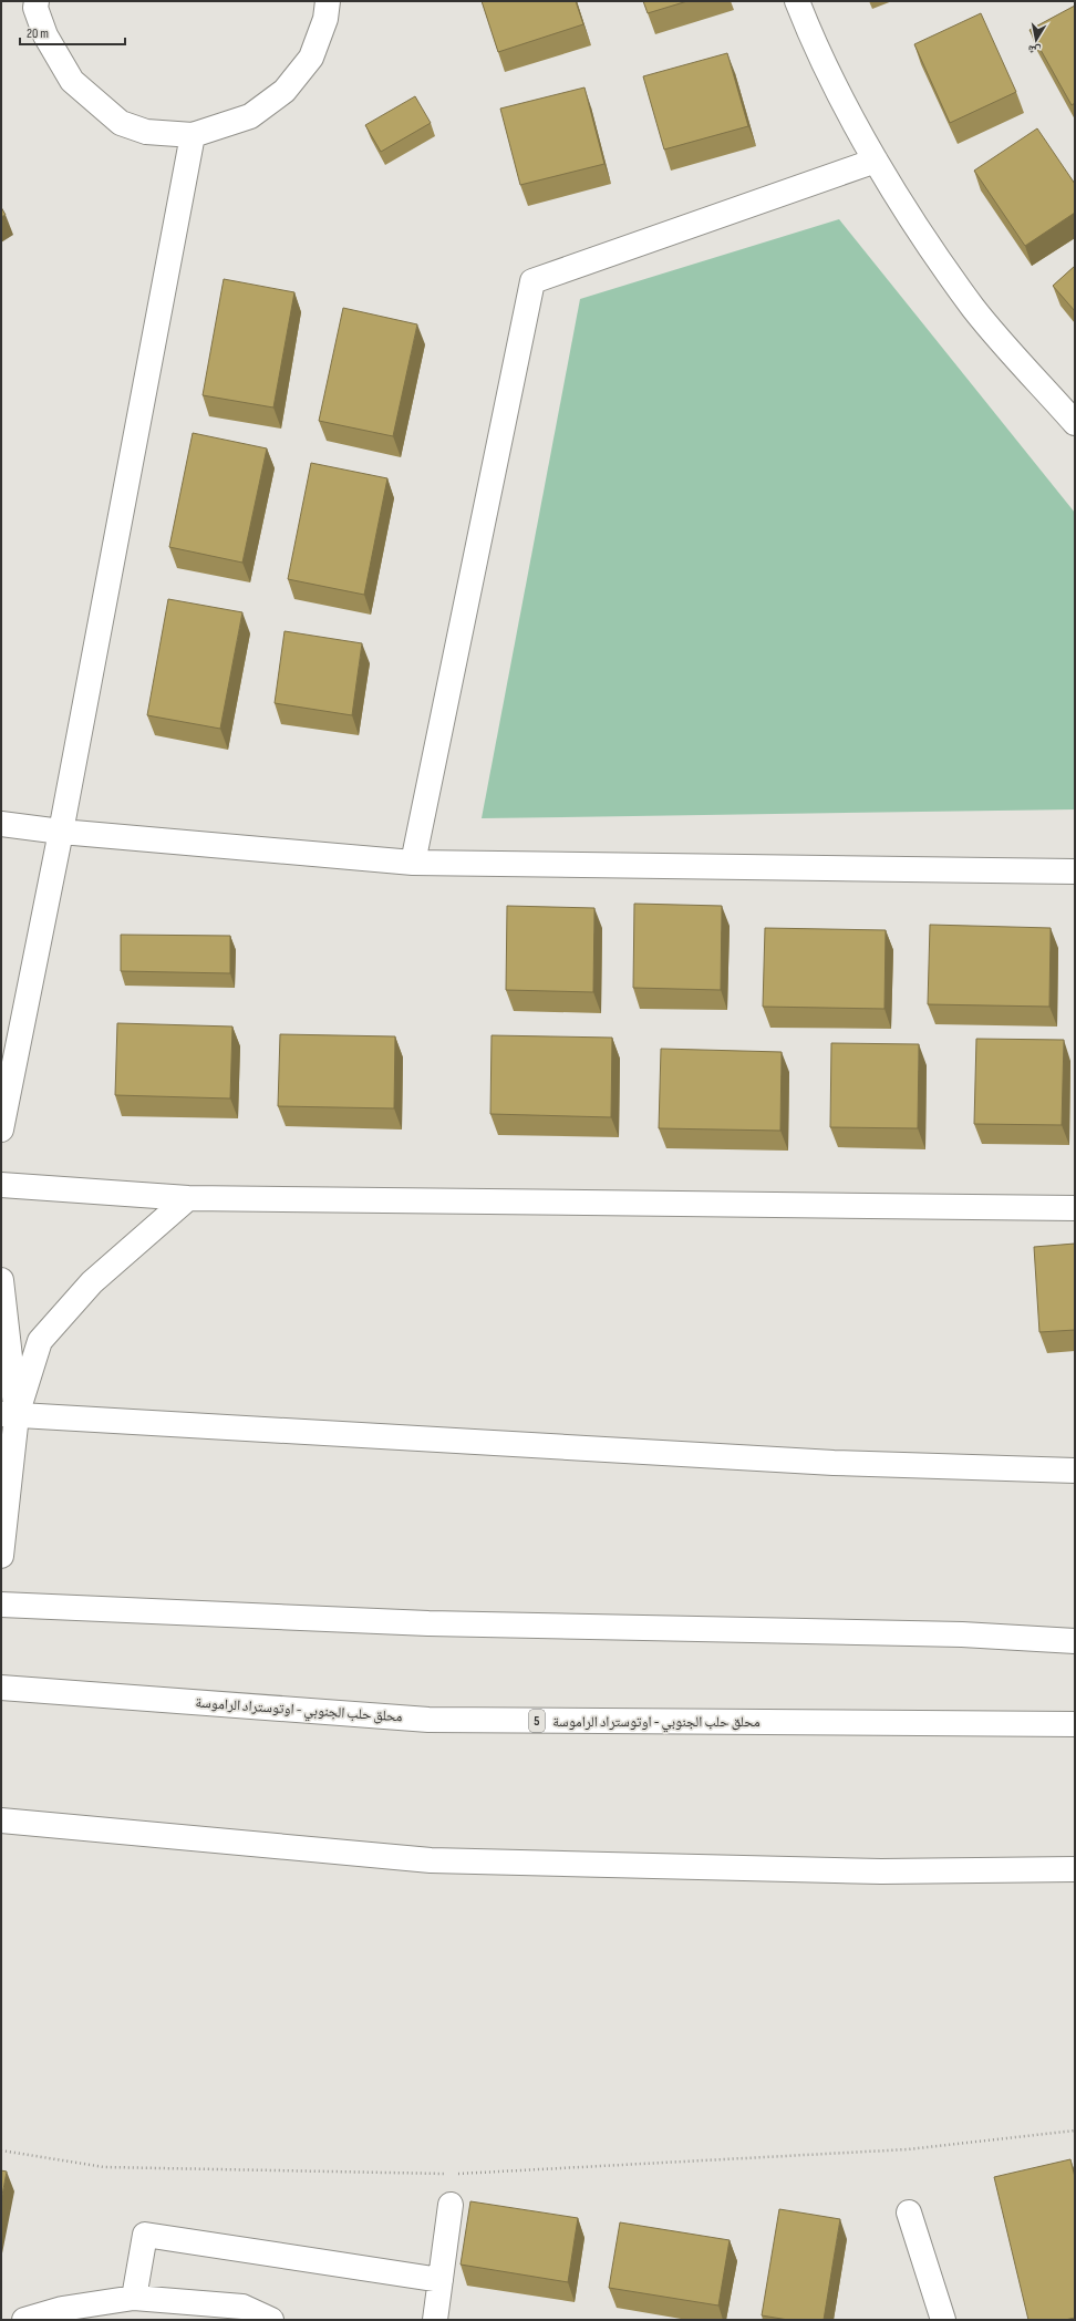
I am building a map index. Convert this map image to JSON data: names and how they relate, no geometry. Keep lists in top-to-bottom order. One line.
{"streets":{"main road":["محلق حلب الجنوبي - اوتوستراد الراموسة","5"]},"scale_bar":"20 m","north":"bottom"}
